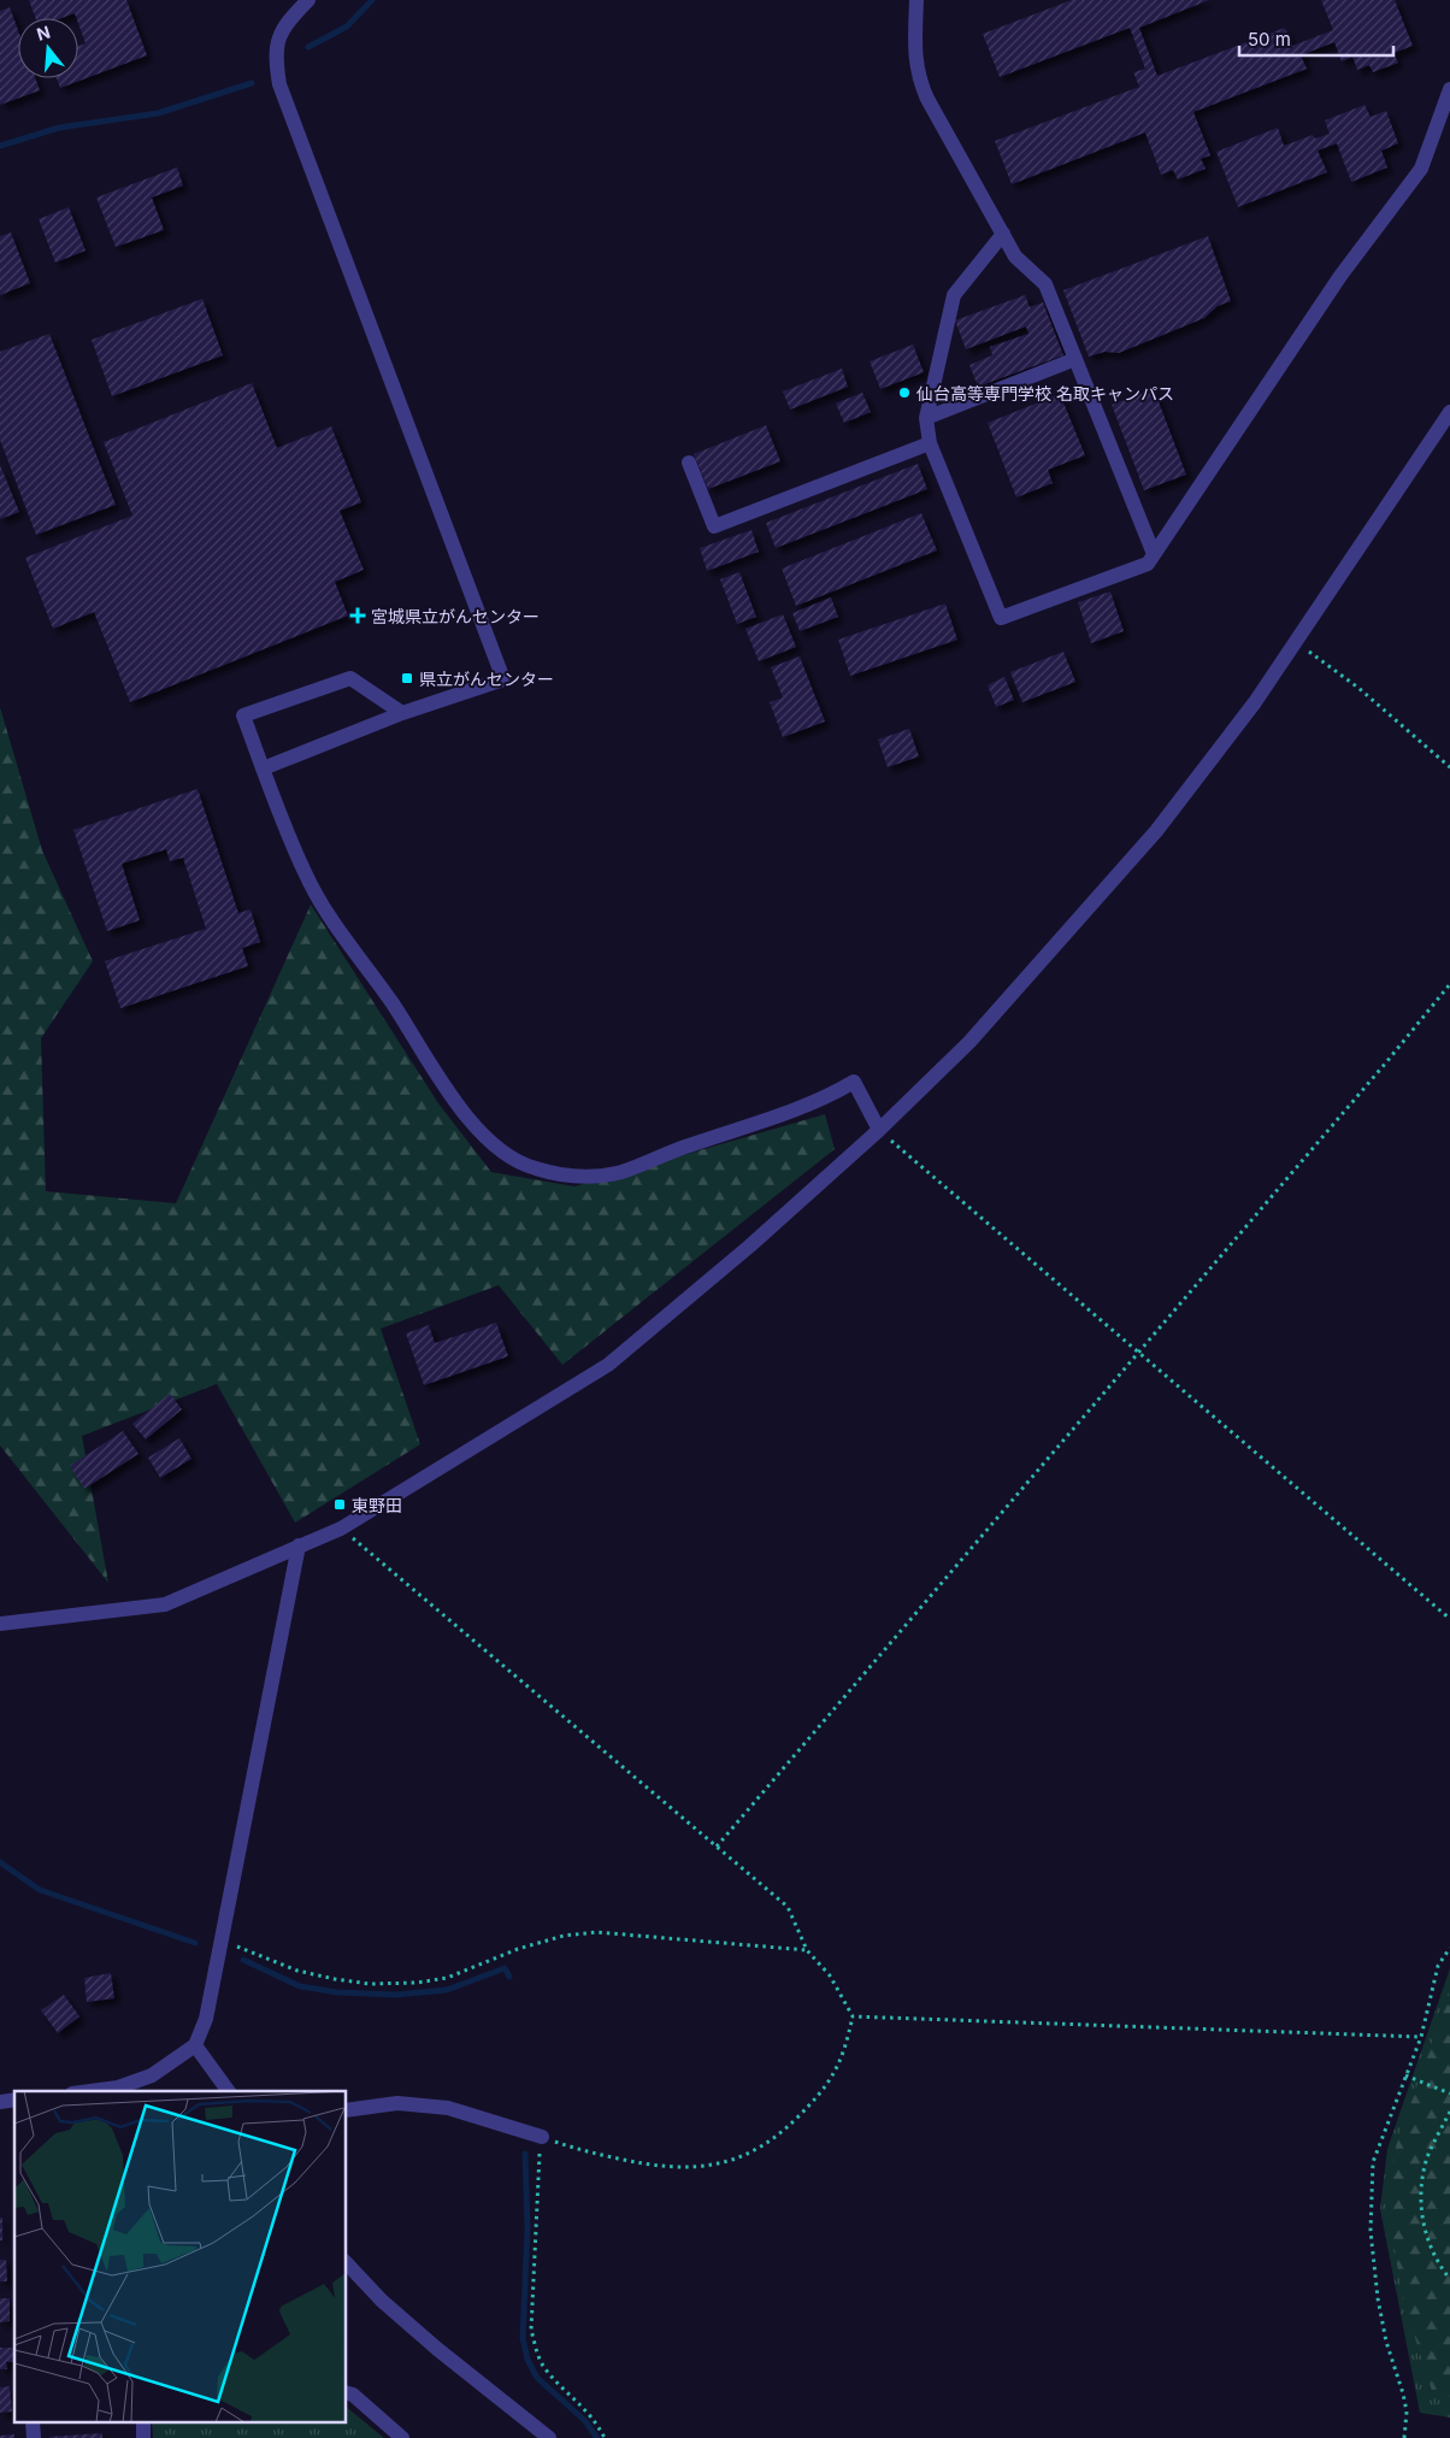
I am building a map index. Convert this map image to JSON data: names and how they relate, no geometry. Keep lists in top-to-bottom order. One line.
{"places":{"other":["仙台高等専門学校 名取キャンパス"],"health":["宮城県立がんセンター"],"transit":["県立がんセンター","東野田"]},"scale_bar":"50 m","north":"top"}
